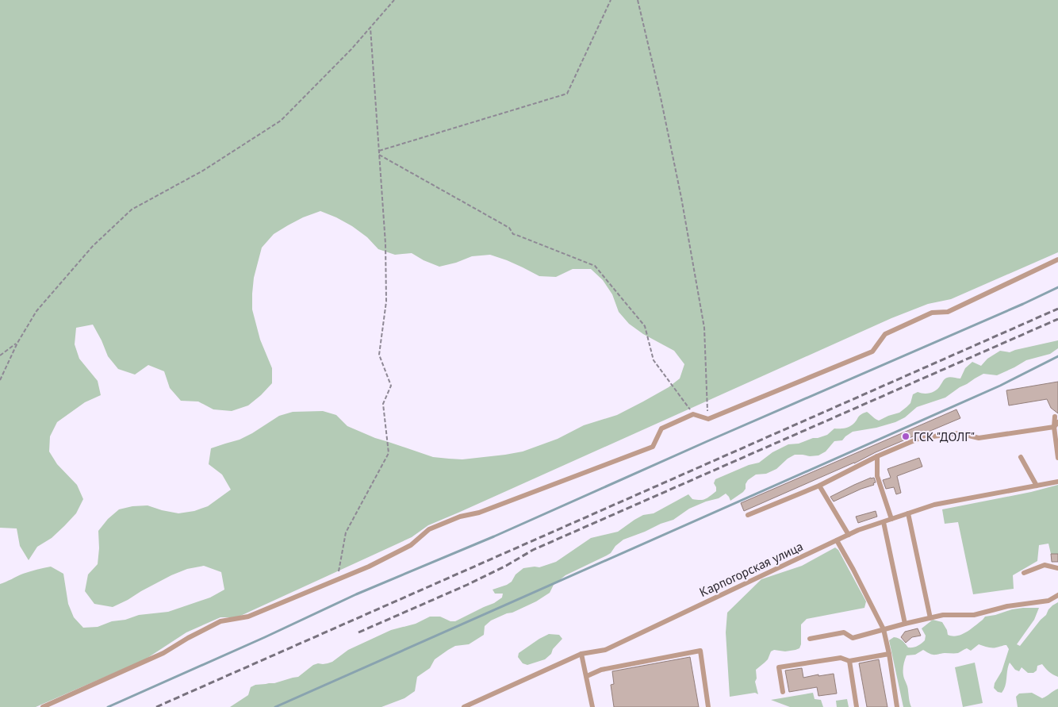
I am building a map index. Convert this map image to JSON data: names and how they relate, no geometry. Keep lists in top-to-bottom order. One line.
{"streets":{"lane":["Карпогорская улица"]},"places":["ГСК \"ДОЛГ\""]}
